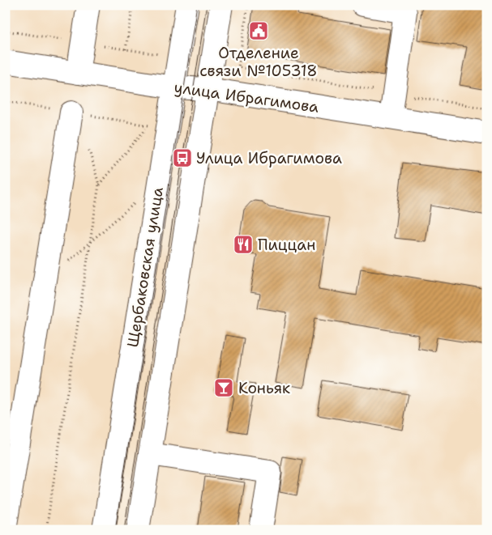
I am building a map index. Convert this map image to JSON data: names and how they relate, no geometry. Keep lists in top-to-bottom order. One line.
{"streets":{"main road":["улица Ибрагимова","Щербаковская улица"]},"crossings":[["улица Ибрагимова","Щербаковская улица"]],"places":{"public building":["Отделение связи №105318"],"bus stop":["Улица Ибрагимова"],"restaurant":["Пиццан"],"bar":["Коньяк"]}}
